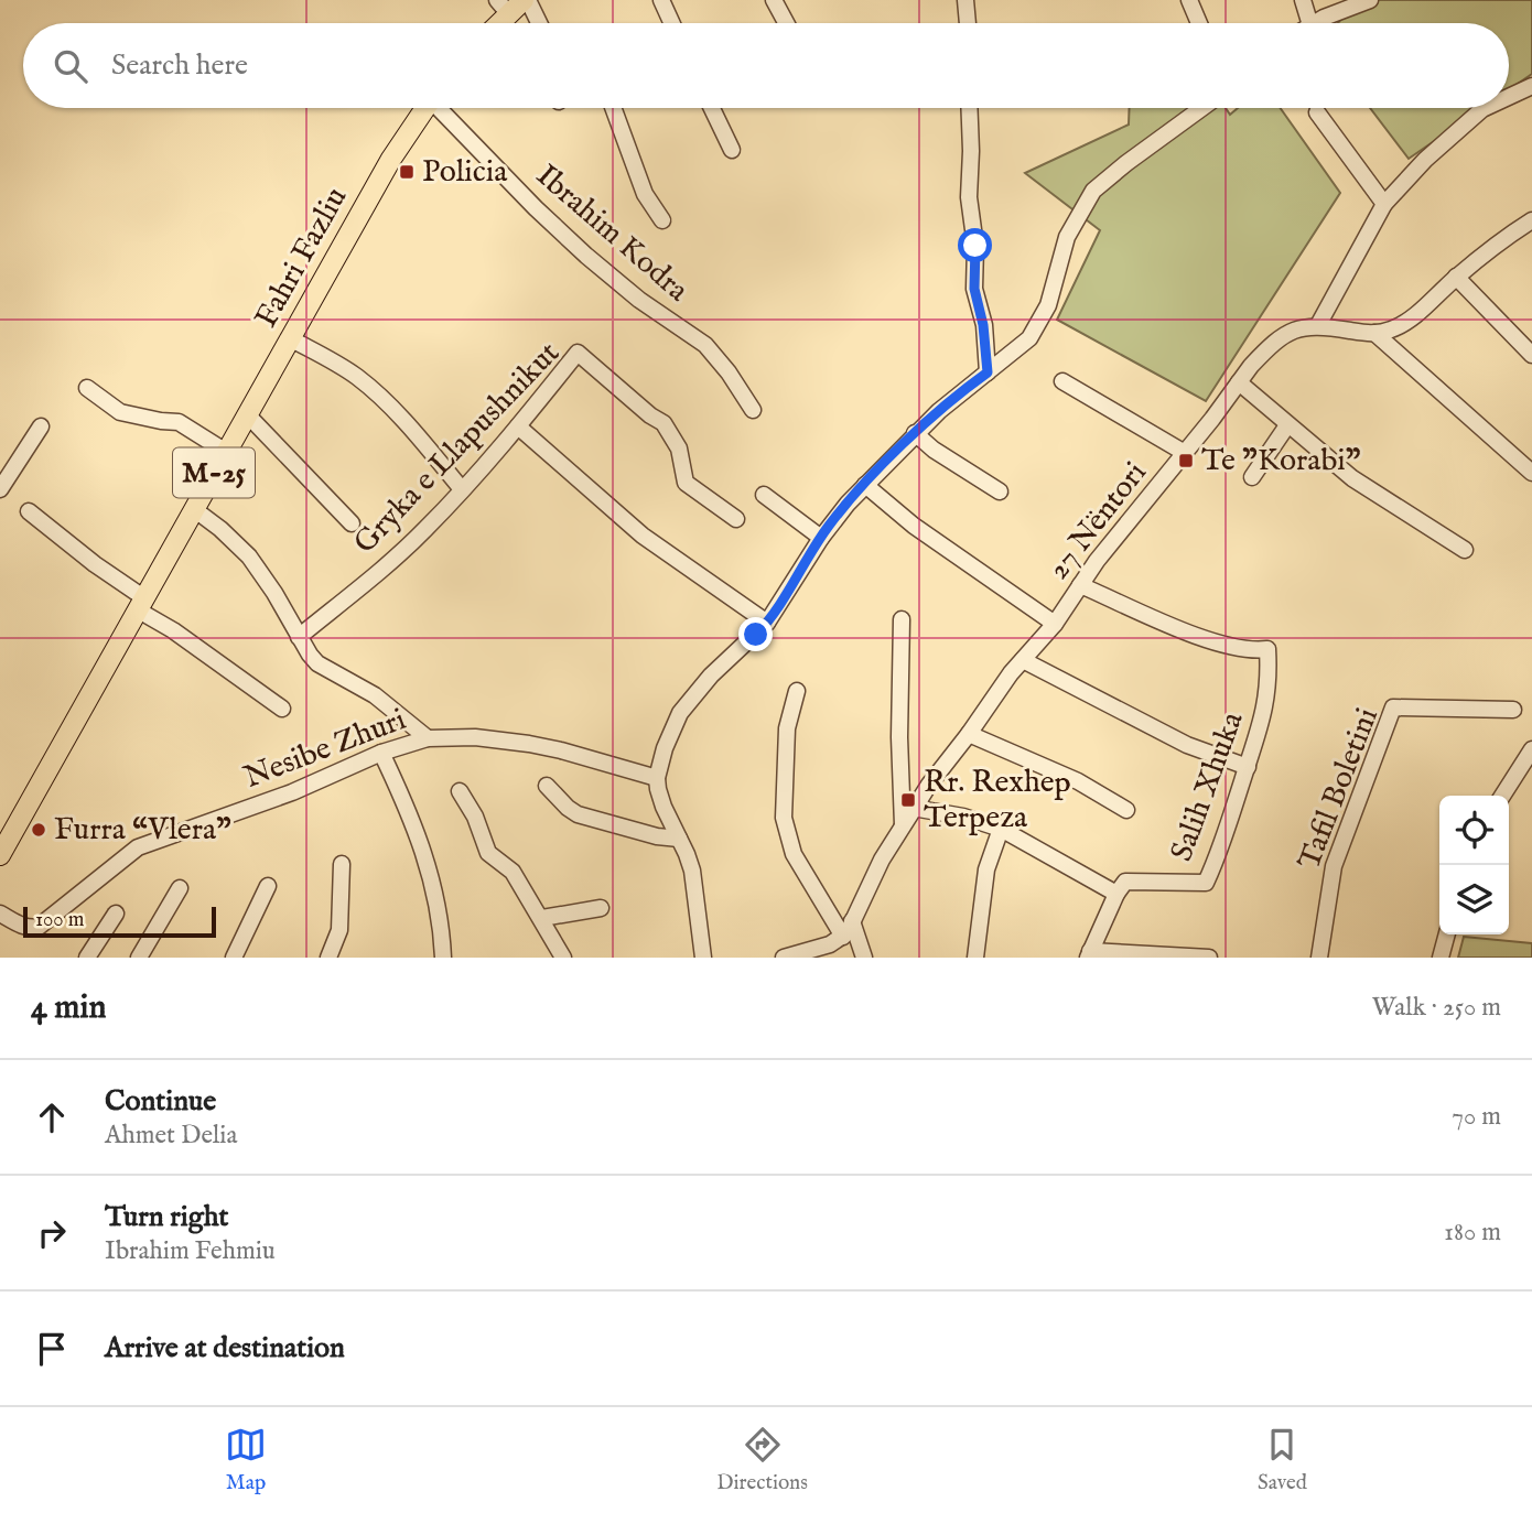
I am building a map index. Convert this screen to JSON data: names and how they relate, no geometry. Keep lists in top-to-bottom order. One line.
{"streets":{"main road":["Fahri Fazliu","M-25"],"street":["Ibrahim Kodra","Gryka e Llapushnikut","27 Nëntori","Nesibe Zhuri","Salih Xhuka","Tafil Boletini"]},"crossings":[["27 Nëntori","Salih Xhuka"]],"places":{"transit":["Policia","Te \"Korabi\"","Rr. Rexhep Terpeza"],"other":["Furra “Vlera”"]},"scale_bar":"100 m","page":{"search":"Search here","scale":"100 m","heading":["4 min","Walk · 250 m"],"list":[["Continue","Ahmet Delia","70 m"],["Turn right","Ibrahim Fehmiu","180 m"],"Arrive at destination"],"nav":["Map","Directions","Saved"]}}
